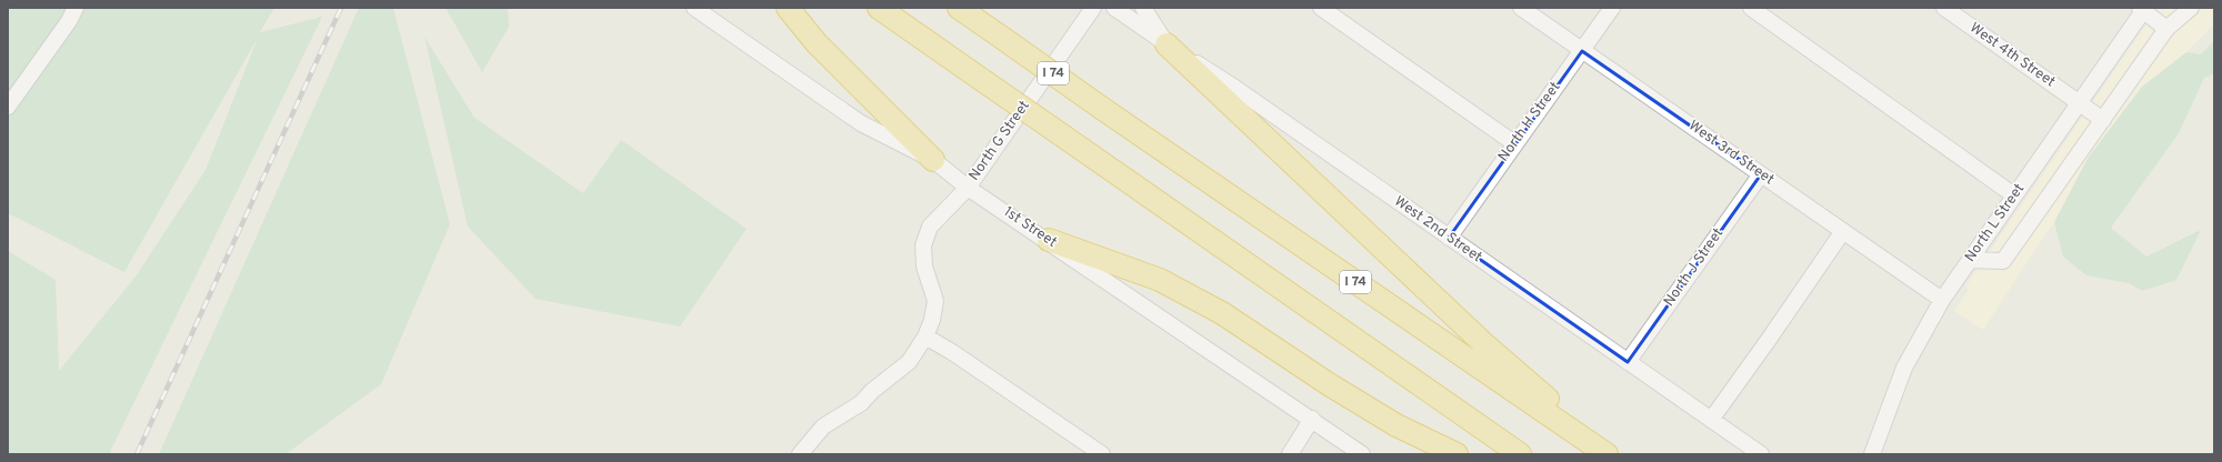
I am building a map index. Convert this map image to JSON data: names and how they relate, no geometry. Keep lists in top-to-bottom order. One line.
{"streets":{"highway":["I 74"],"street":["West 4th Street","North H Street","North G Street","West 3rd Street","North L Street","1st Street","West 2nd Street","North J Street"]},"crossings":[["West 4th Street","North L Street"],["North H Street","West 3rd Street"],["North H Street","West 2nd Street"],["North G Street","1st Street"],["West 3rd Street","North L Street"],["West 3rd Street","North J Street"],["West 2nd Street","North J Street"]]}
